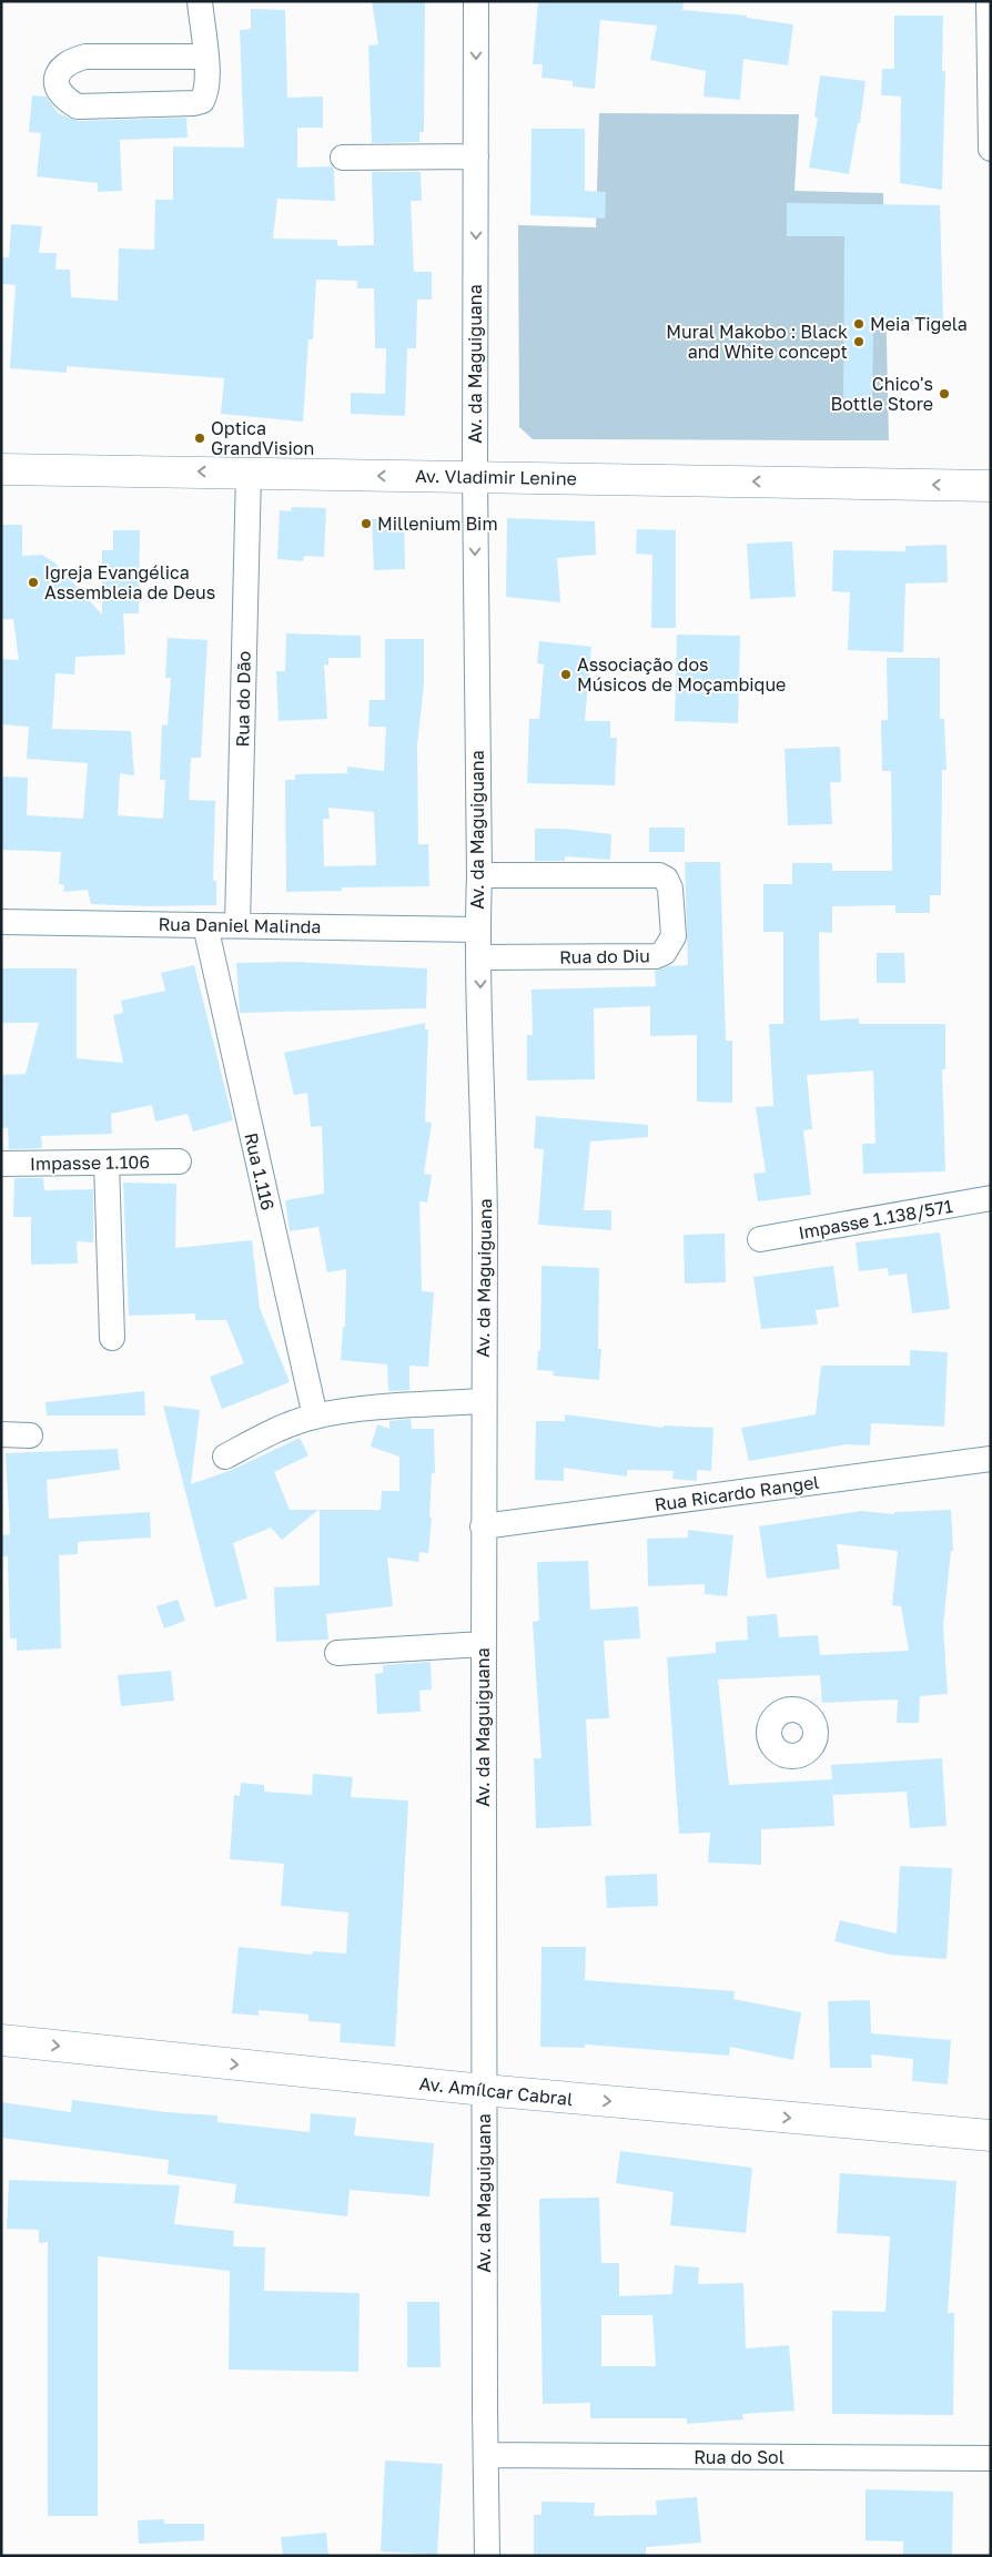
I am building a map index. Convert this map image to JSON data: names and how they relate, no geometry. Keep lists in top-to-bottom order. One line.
{"streets":{"main road":["Av. Vladimir Lenine","Av. Amílcar Cabral"],"street":["Av. da Maguiguana","Rua do Dão","Rua Daniel Malinda","Rua do Diu","Impasse 1.106","Rua 1.116","Impasse 1.138/571","Rua Ricardo Rangel","Rua do Sol"]},"crossings":[["Av. da Maguiguana","Av. Vladimir Lenine"],["Av. da Maguiguana","Rua Daniel Malinda"],["Av. da Maguiguana","Rua do Diu"],["Av. da Maguiguana","Rua Ricardo Rangel"],["Av. da Maguiguana","Av. Amílcar Cabral"],["Av. da Maguiguana","Rua do Sol"],["Av. Vladimir Lenine","Rua do Dão"],["Rua do Dão","Rua Daniel Malinda"],["Rua Daniel Malinda","Rua 1.116"]],"one_way":["Av. da Maguiguana","Av. Vladimir Lenine","Av. Amílcar Cabral"],"places":["Meia Tigela","Mural Makobo : Black and White concept","Chico's Bottle Store","Optica GrandVision","Millenium Bim","Igreja Evangélica Assembleia de Deus","Associação dos Músicos de Moçambique"]}
